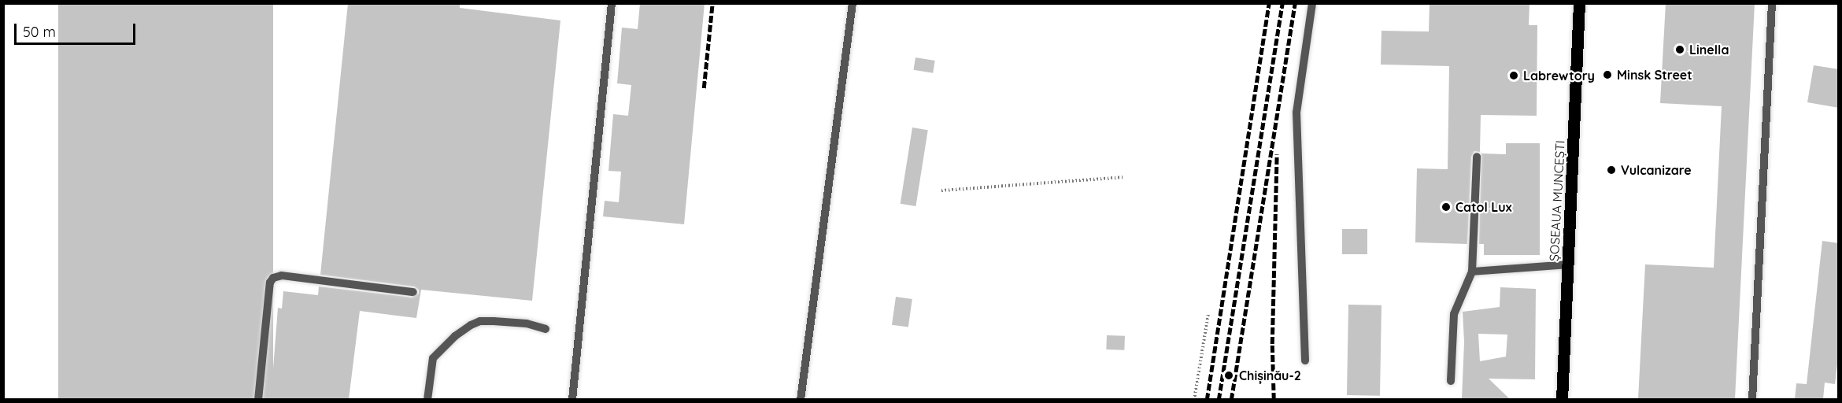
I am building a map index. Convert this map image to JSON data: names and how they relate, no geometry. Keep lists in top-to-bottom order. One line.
{"streets":{"main road":["ȘOSEAUA MUNCEȘTI"]},"places":["Linella","Minsk Street","Labrewtory","Vulcanizare","Catol Lux","Chișinău-2"],"scale_bar":"50 m"}
